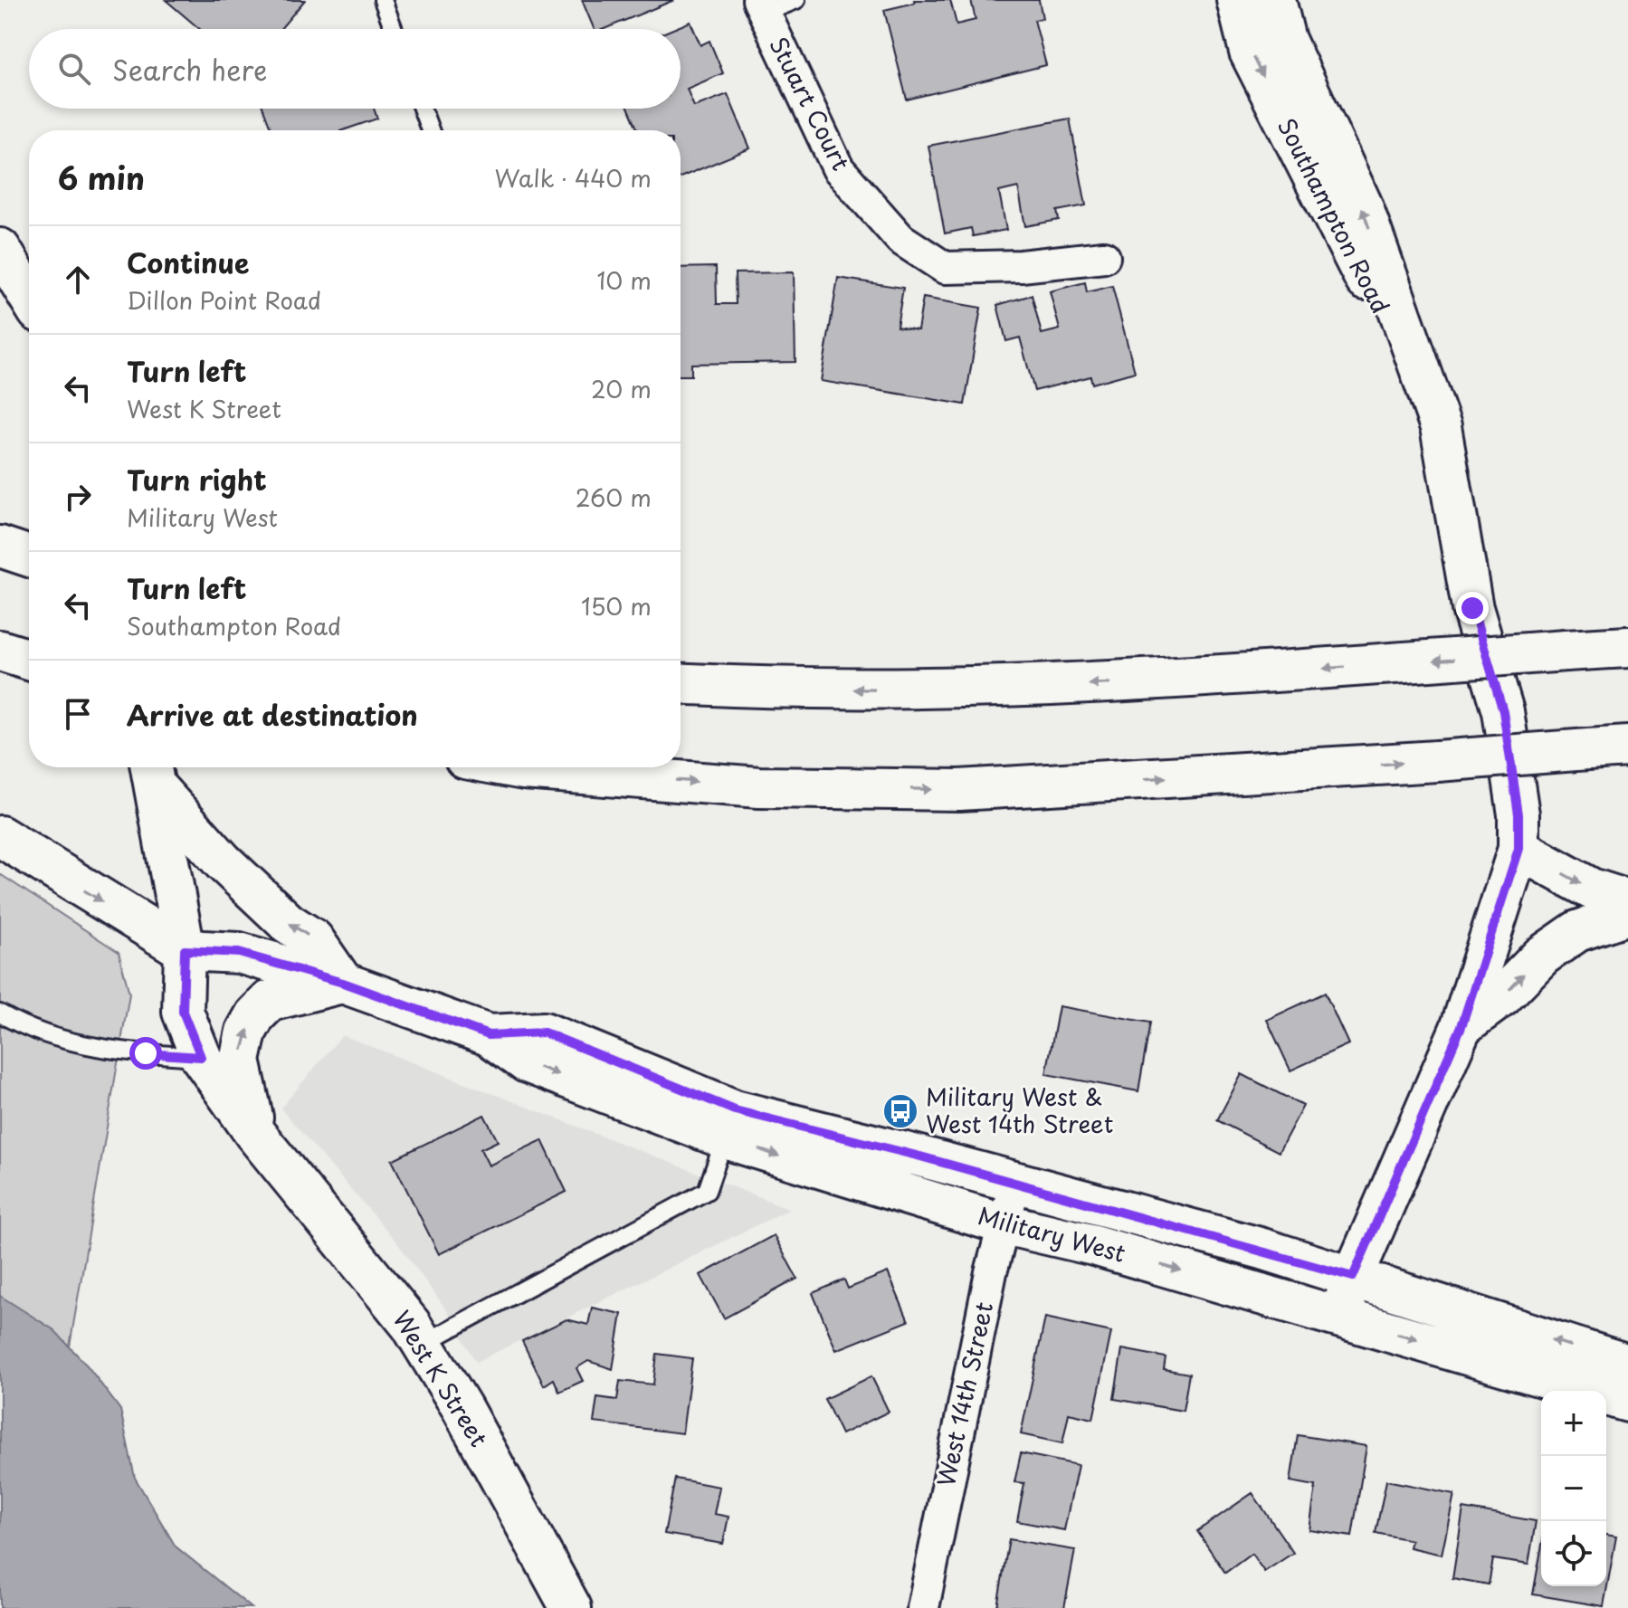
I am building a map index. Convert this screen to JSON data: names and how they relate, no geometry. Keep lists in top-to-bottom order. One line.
{"streets":{"main road":["Southampton Road","Military West","West K Street"],"street":["Stuart Court","West 14th Street"]},"crossings":[["Southampton Road","Military West"],["Military West","West K Street"],["Military West","West 14th Street"]],"places":{"bus stop":["Military West & West 14th Street"]},"page":{"search":"Search here","heading":["6 min","Walk · 440 m"],"list":[["Continue","Dillon Point Road","10 m"],["Turn left","West K Street","20 m"],["Turn right","Military West","260 m"],["Turn left","Southampton Road","150 m"],"Arrive at destination"],"map_buttons":["+","−"]}}
